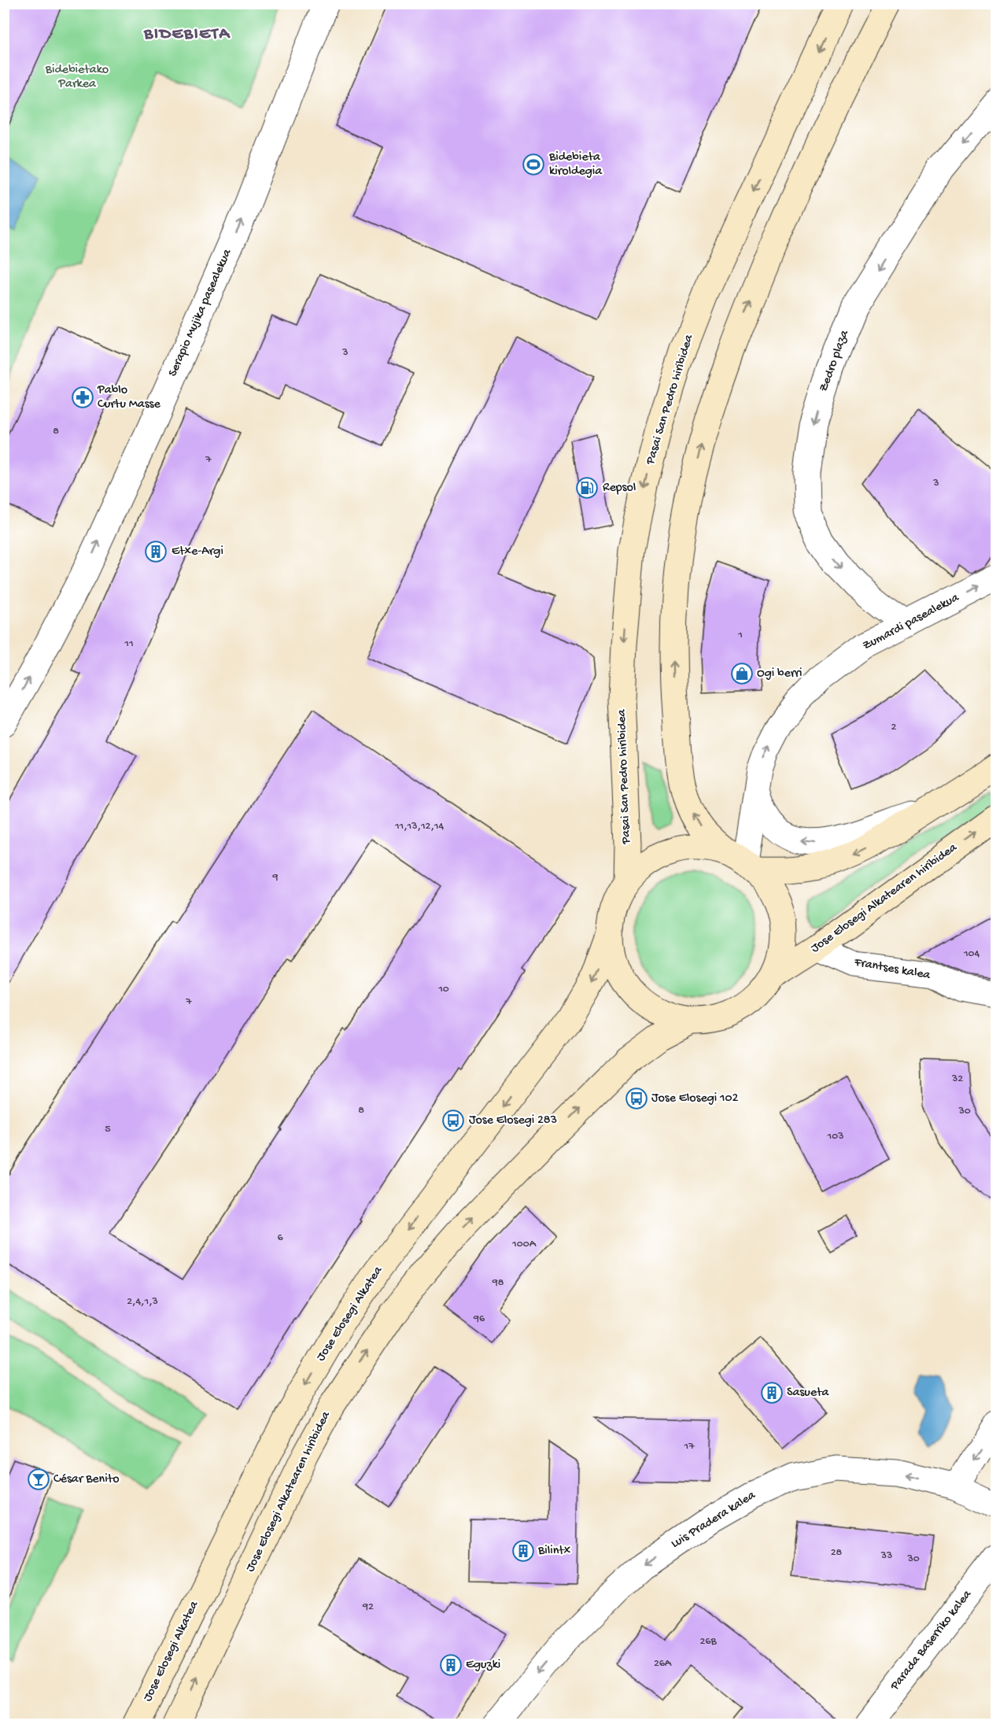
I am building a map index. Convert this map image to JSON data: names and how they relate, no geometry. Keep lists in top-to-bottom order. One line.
{"streets":{"main road":["Pasai San Pedro hiribidea","Jose Elosegi Alkatearen hiribidea","Jose Elosegi Alkatea"],"street":["Serapio Mujika pasealekua","Zedro plaza","Zumardi pasealekua","Frantses kalea","Luis Pradera kalea","Parada Baserriko kalea"]},"crossings":[["Zedro plaza","Zumardi pasealekua"],["Jose Elosegi Alkatearen hiribidea","Frantses kalea"]],"one_way":["Serapio Mujika pasealekua","Zedro plaza","Jose Elosegi Alkatearen hiribidea","Jose Elosegi Alkatea","Luis Pradera kalea"],"districts":["BIDEBIETA"],"parks":["Bidebietako Parkea"],"places":{"sports":["Bidebieta kiroldegia"],"pharmacy":["Pablo Curtu Masse"],"fuel station":["Repsol"],"building":["Etxe-Argi","Sasueta","Bilintx","Eguzki"],"shop":["Ogi berri"],"bus stop":["Jose Elosegi 102","Jose Elosegi 283"],"bar":["César Benito"]},"house_numbers":["3","8","7","3","1","11","2","11,13,12,14","9","104","10","7","32","8","30","5","103","6","100A","98","2,4,1,3","96","17","28","33","30","92","26B","26A"]}
